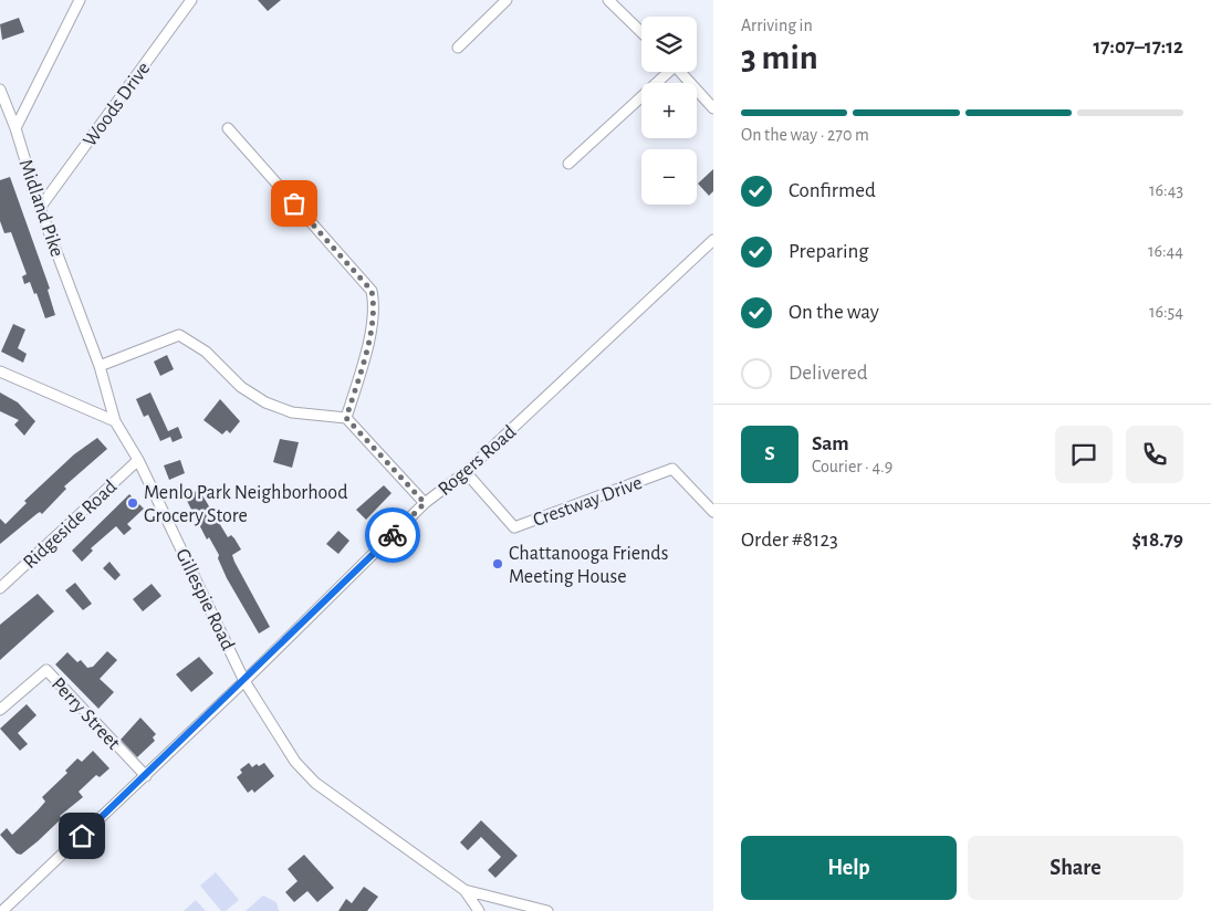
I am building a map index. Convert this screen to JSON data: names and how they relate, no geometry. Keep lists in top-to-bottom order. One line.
{"streets":{"street":["Woods Drive","Midland Pike","Rogers Road","Crestway Drive","Ridgeside Road","Gillespie Road","Perry Street"]},"crossings":[["Woods Drive","Midland Pike"],["Midland Pike","Gillespie Road"],["Rogers Road","Crestway Drive"],["Rogers Road","Gillespie Road"],["Rogers Road","Perry Street"],["Ridgeside Road","Gillespie Road"]],"places":["Menlo Park Neighborhood Grocery Store","Chattanooga Friends Meeting House"],"page":{"heading":["3 min","Arriving in","17:07–17:12"],"panel":["Sam","Courier · 4.9","Order #8123","$18.79"],"map_buttons":["+","−"],"bar":"On the way · 270 m","list":[["Confirmed","16:43"],["Preparing","16:44"],["On the way","16:54"],"Delivered"],"round":"S","buttons":["Help","Share"]}}
